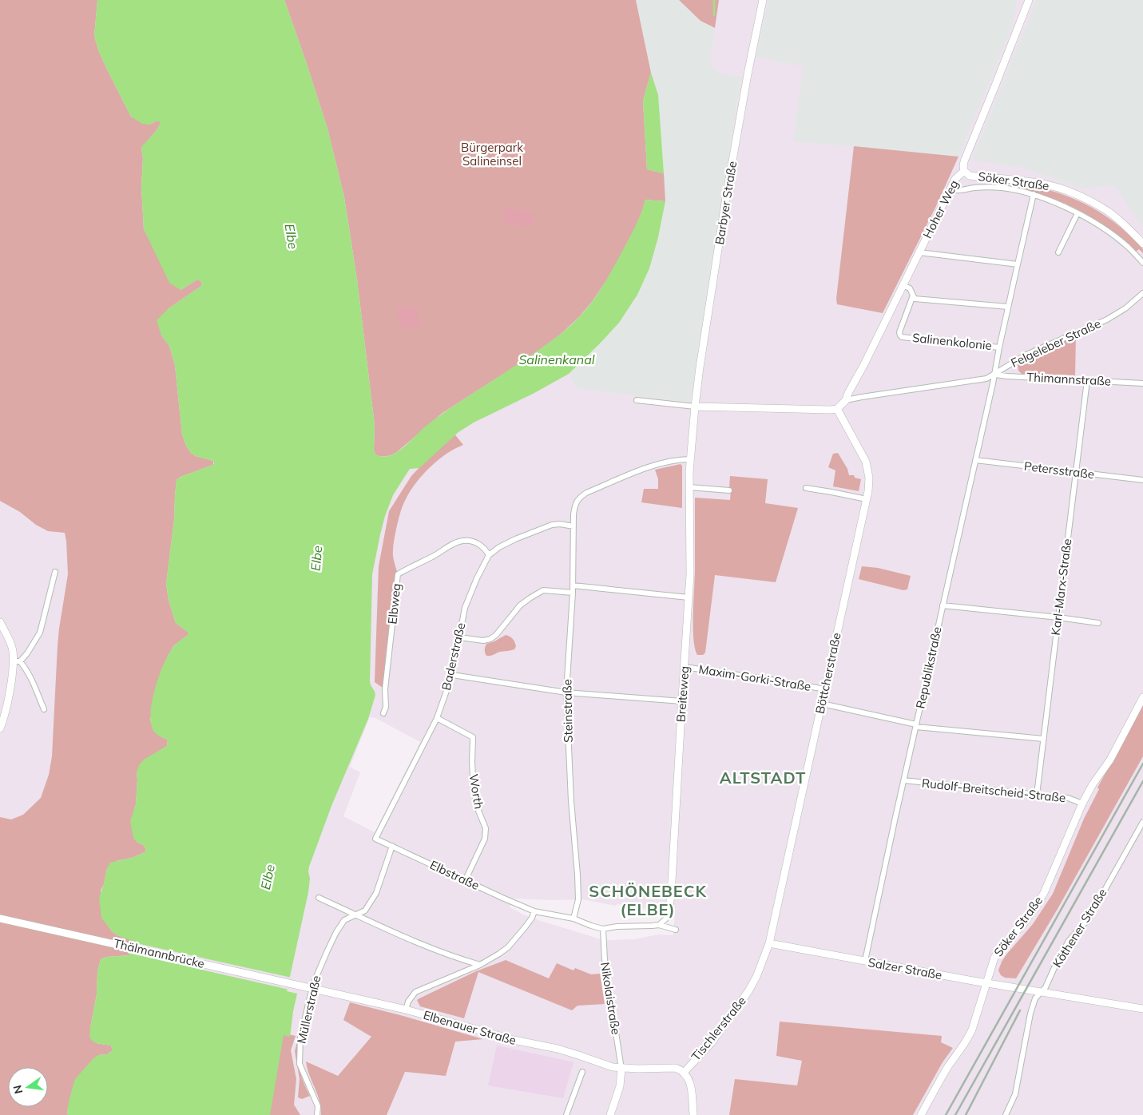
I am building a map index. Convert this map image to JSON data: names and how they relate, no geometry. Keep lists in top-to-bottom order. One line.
{"streets":{"street":["Söker Straße","Barbyer Straße","Hoher Weg","Salinenkolonie","Felgeleber Straße","Thimannstraße","Petersstraße","Karl-Marx-Straße","Elbweg","Baderstraße","Republikstraße","Böttcherstraße","Maxim-Gorki-Straße","Breiteweg","Steinstraße","Rudolf-Breitscheid-Straße","Worth","Elbstraße","Köthener Straße","Thälmannbrücke","Salzer Straße","Nikolaistraße","Müllerstraße","Elbenauer Straße","Tischlerstraße"]},"crossings":[["Söker Straße","Hoher Weg"],["Söker Straße","Rudolf-Breitscheid-Straße"],["Söker Straße","Salzer Straße"],["Barbyer Straße","Breiteweg"],["Barbyer Straße","Steinstraße"],["Hoher Weg","Felgeleber Straße"],["Hoher Weg","Böttcherstraße"],["Salinenkolonie","Felgeleber Straße"],["Salinenkolonie","Thimannstraße"],["Salinenkolonie","Republikstraße"],["Felgeleber Straße","Thimannstraße"],["Felgeleber Straße","Republikstraße"],["Thimannstraße","Karl-Marx-Straße"],["Thimannstraße","Republikstraße"],["Petersstraße","Karl-Marx-Straße"],["Petersstraße","Republikstraße"],["Karl-Marx-Straße","Rudolf-Breitscheid-Straße"],["Elbweg","Baderstraße"],["Baderstraße","Steinstraße"],["Baderstraße","Worth"],["Baderstraße","Elbstraße"],["Republikstraße","Rudolf-Breitscheid-Straße"],["Republikstraße","Salzer Straße"],["Böttcherstraße","Maxim-Gorki-Straße"],["Böttcherstraße","Salzer Straße"],["Böttcherstraße","Tischlerstraße"],["Maxim-Gorki-Straße","Breiteweg"],["Breiteweg","Steinstraße"],["Steinstraße","Elbstraße"],["Worth","Elbstraße"],["Elbstraße","Nikolaistraße"],["Elbstraße","Müllerstraße"],["Köthener Straße","Salzer Straße"],["Thälmannbrücke","Elbenauer Straße"],["Salzer Straße","Tischlerstraße"],["Nikolaistraße","Elbenauer Straße"],["Elbenauer Straße","Tischlerstraße"]],"districts":["ALTSTADT","SCHÖNEBECK (ELBE)"],"water":["Elbe","Salinenkanal"],"parks":["Bürgerpark Salineinsel"],"north":"left"}
